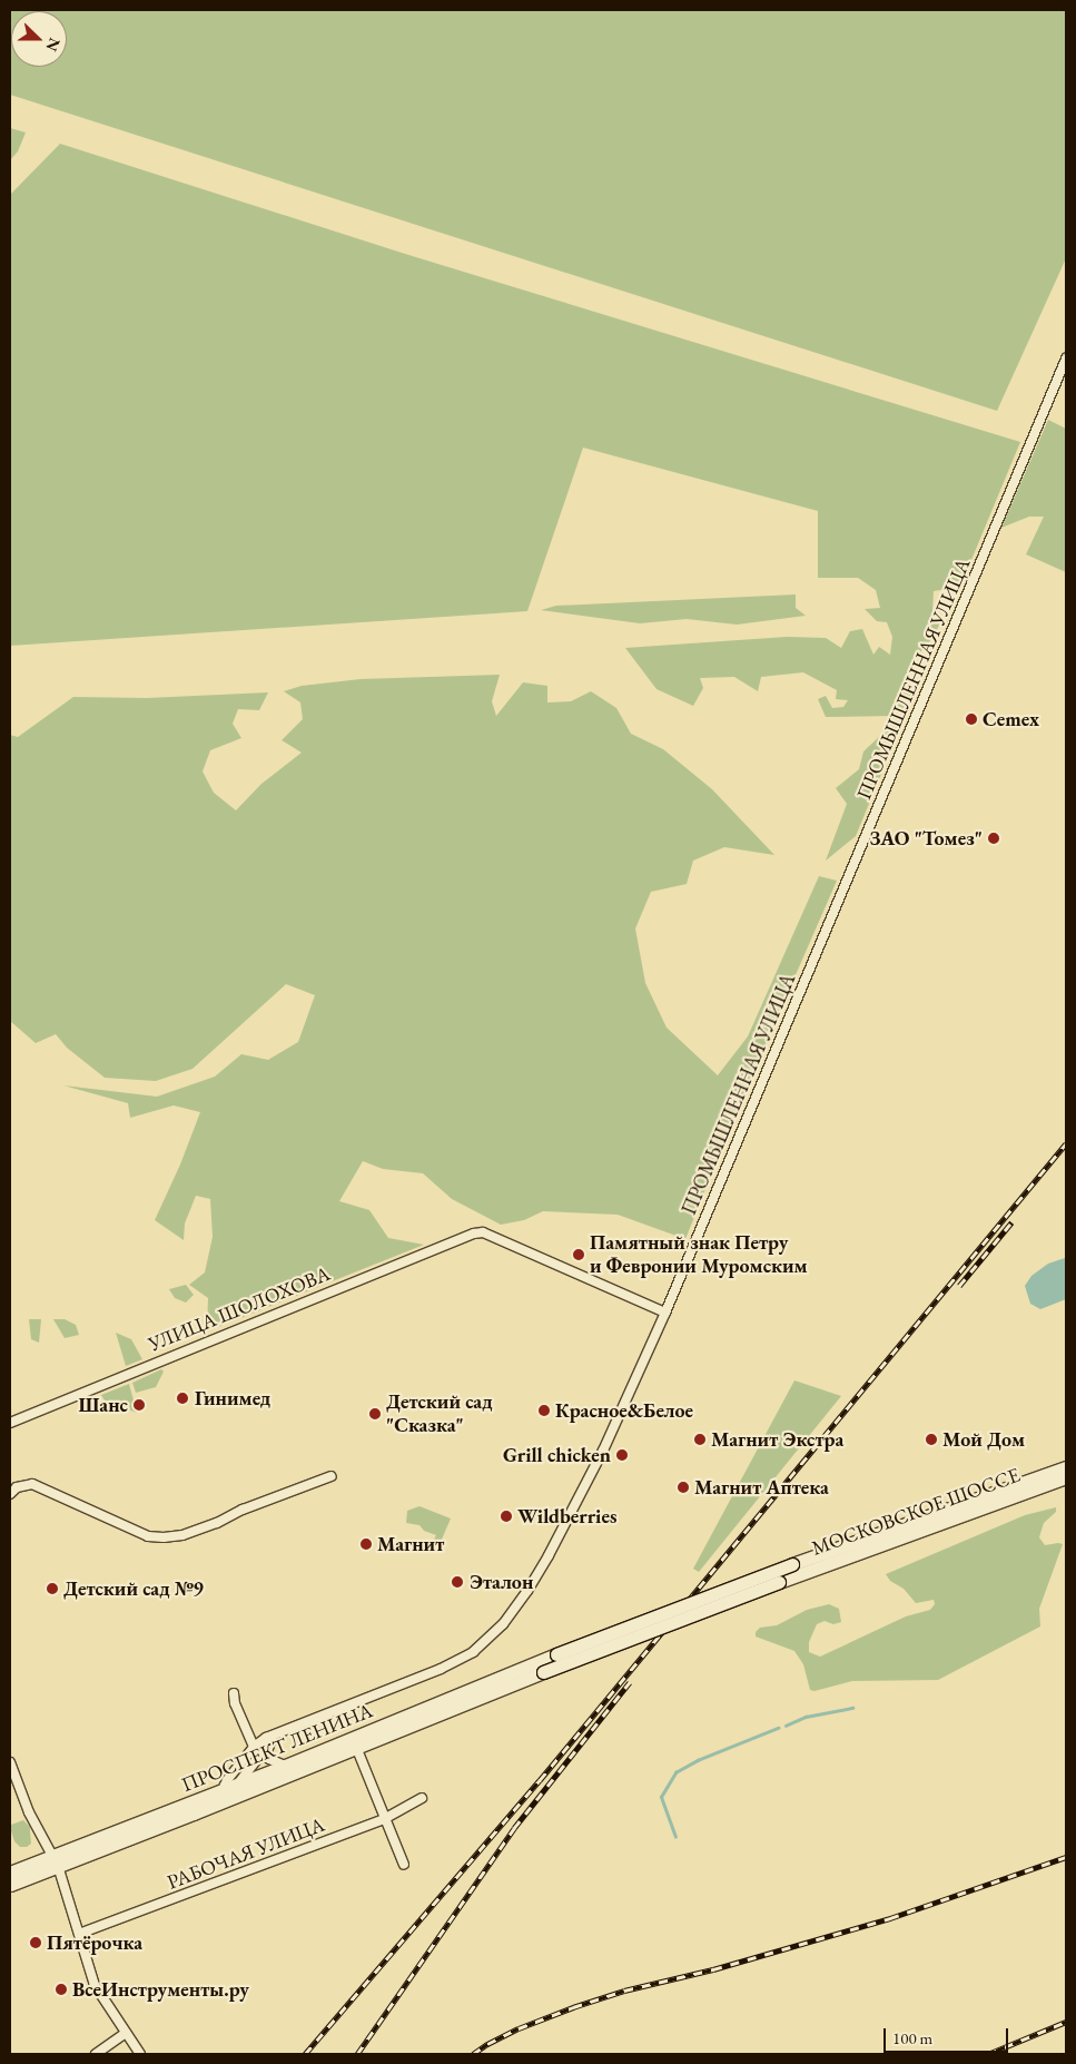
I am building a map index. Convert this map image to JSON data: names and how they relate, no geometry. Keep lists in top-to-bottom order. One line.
{"streets":{"main road":["МОСКОВСКОЕ ШОССЕ","ПРОСПЕКТ ЛЕНИНА"],"street":["ПРОМЫШЛЕННАЯ УЛИЦА","УЛИЦА ШОЛОХОВА","РАБОЧАЯ УЛИЦА"]},"crossings":[["ПРОМЫШЛЕННАЯ УЛИЦА","УЛИЦА ШОЛОХОВА"],["ПРОМЫШЛЕННАЯ УЛИЦА","ПРОСПЕКТ ЛЕНИНА"],["МОСКОВСКОЕ ШОССЕ","ПРОСПЕКТ ЛЕНИНА"]],"places":["Cemex","ЗАО \"Томез\"","Памятный знак Петру и Февронии Муромским","Гинимед","Шанс","Красное&Белое","Детский сад \"Сказка\"","Магнит Экстра","Мой Дом","Grill chicken","Магнит Аптека","Wildberries","Магнит","Эталон","Детский сад №9","Пятёрочка","ВсеИнструменты.ру"],"scale_bar":"100 m","north":"right"}
